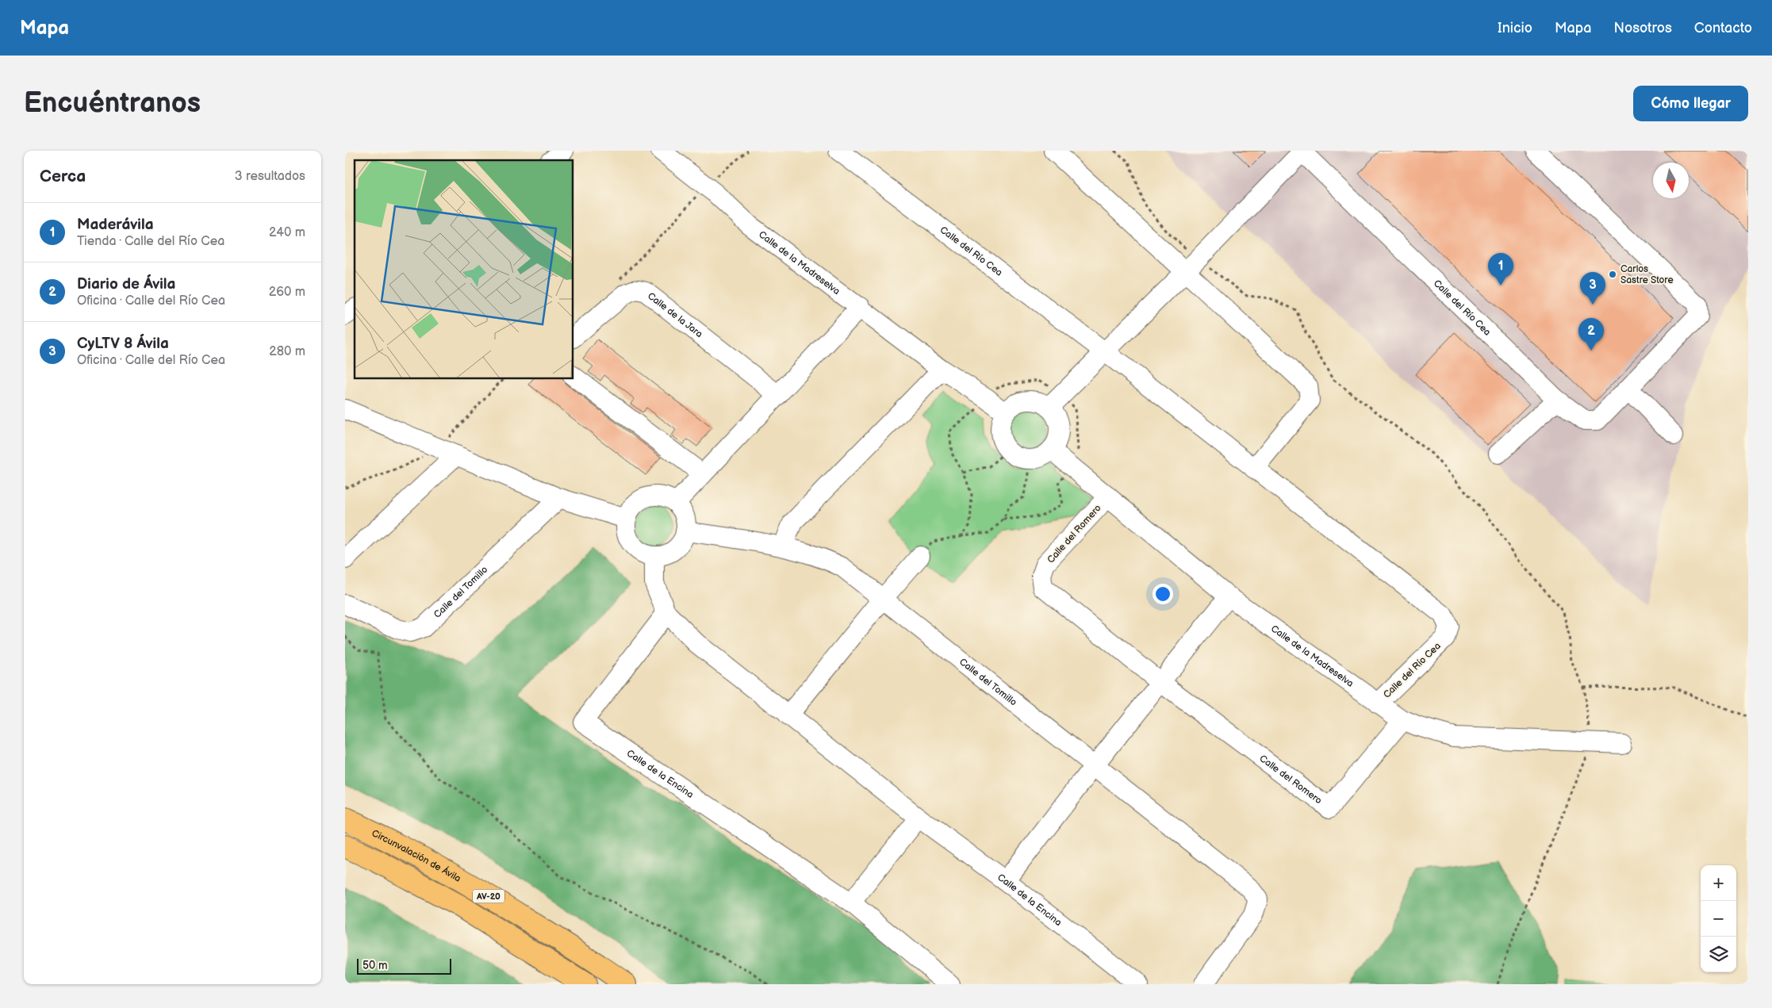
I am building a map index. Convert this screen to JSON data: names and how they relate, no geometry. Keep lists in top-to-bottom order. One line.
{"streets":{"highway":["Circunvalación de Ávila","AV-20"],"street":["Calle del Río Cea","Calle de la Madreselva","Calle de la Jara","Calle del Romero","Calle del Tomillo","Calle de la Encina"]},"crossings":[["Calle del Río Cea","Calle de la Madreselva"],["Calle de la Madreselva","Calle del Romero"],["Calle del Tomillo","Calle de la Encina"]],"places":["Carlos Sastre Store"],"scale_bar":"50 m","north":"bottom","page":{"header":"Mapa","nav":["Inicio","Mapa","Nosotros","Contacto"],"buttons":"Cómo llegar","title":"Encuéntranos","heading":["Cerca","3 resultados"],"list":[{"mark":"1","name":"Maderávila","note":"Tienda · Calle del Río Cea","value":"240 m"},{"mark":"2","name":"Diario de Ávila","note":"Oficina · Calle del Río Cea","value":"260 m"},{"mark":"3","name":"CyLTV 8 Ávila","note":"Oficina · Calle del Río Cea","value":"280 m"}],"pins":["1","3","2"],"map_buttons":["+","−"],"scale":"50 m"}}
